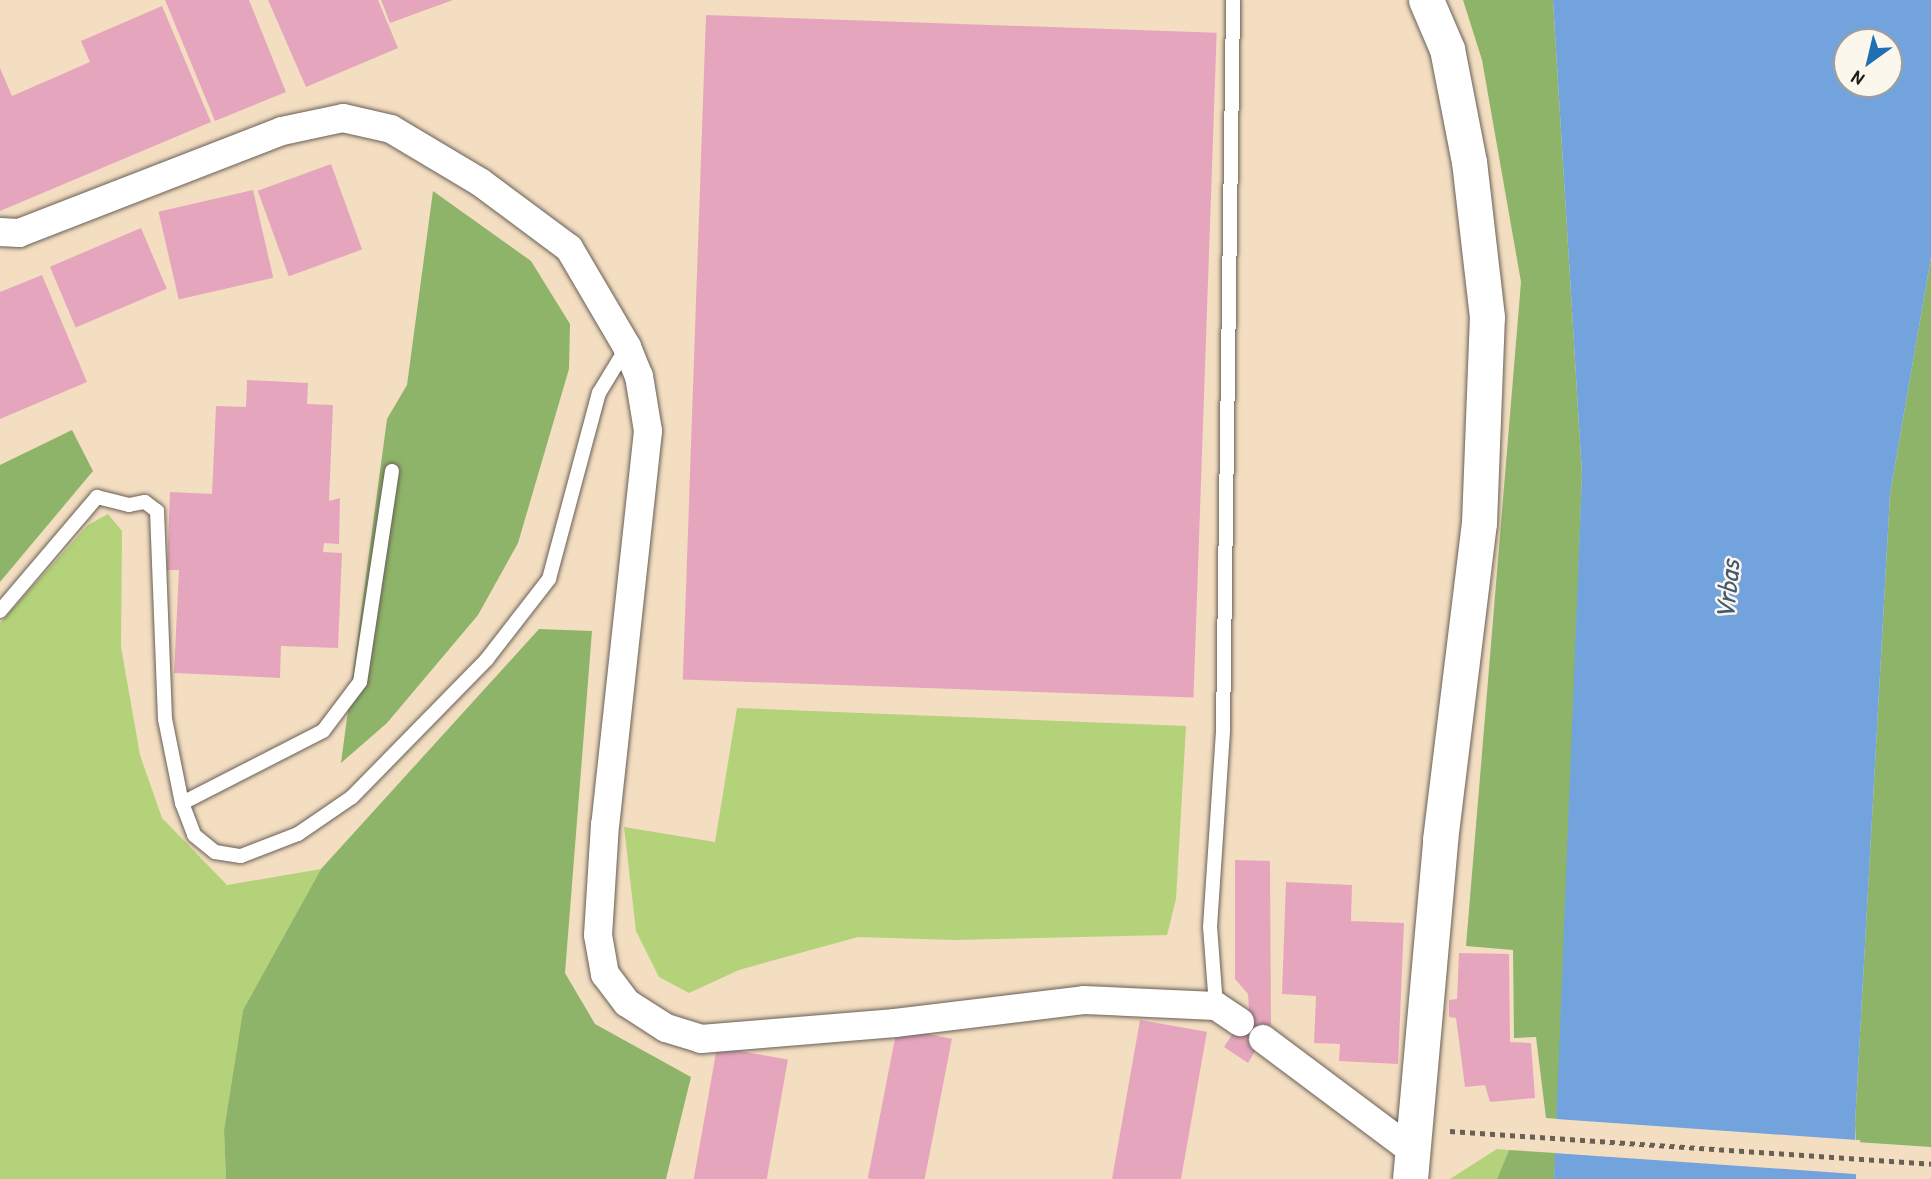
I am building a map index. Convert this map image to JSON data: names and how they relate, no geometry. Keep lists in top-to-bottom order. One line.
{"water":["Vrbas"],"north":"bottom left"}
